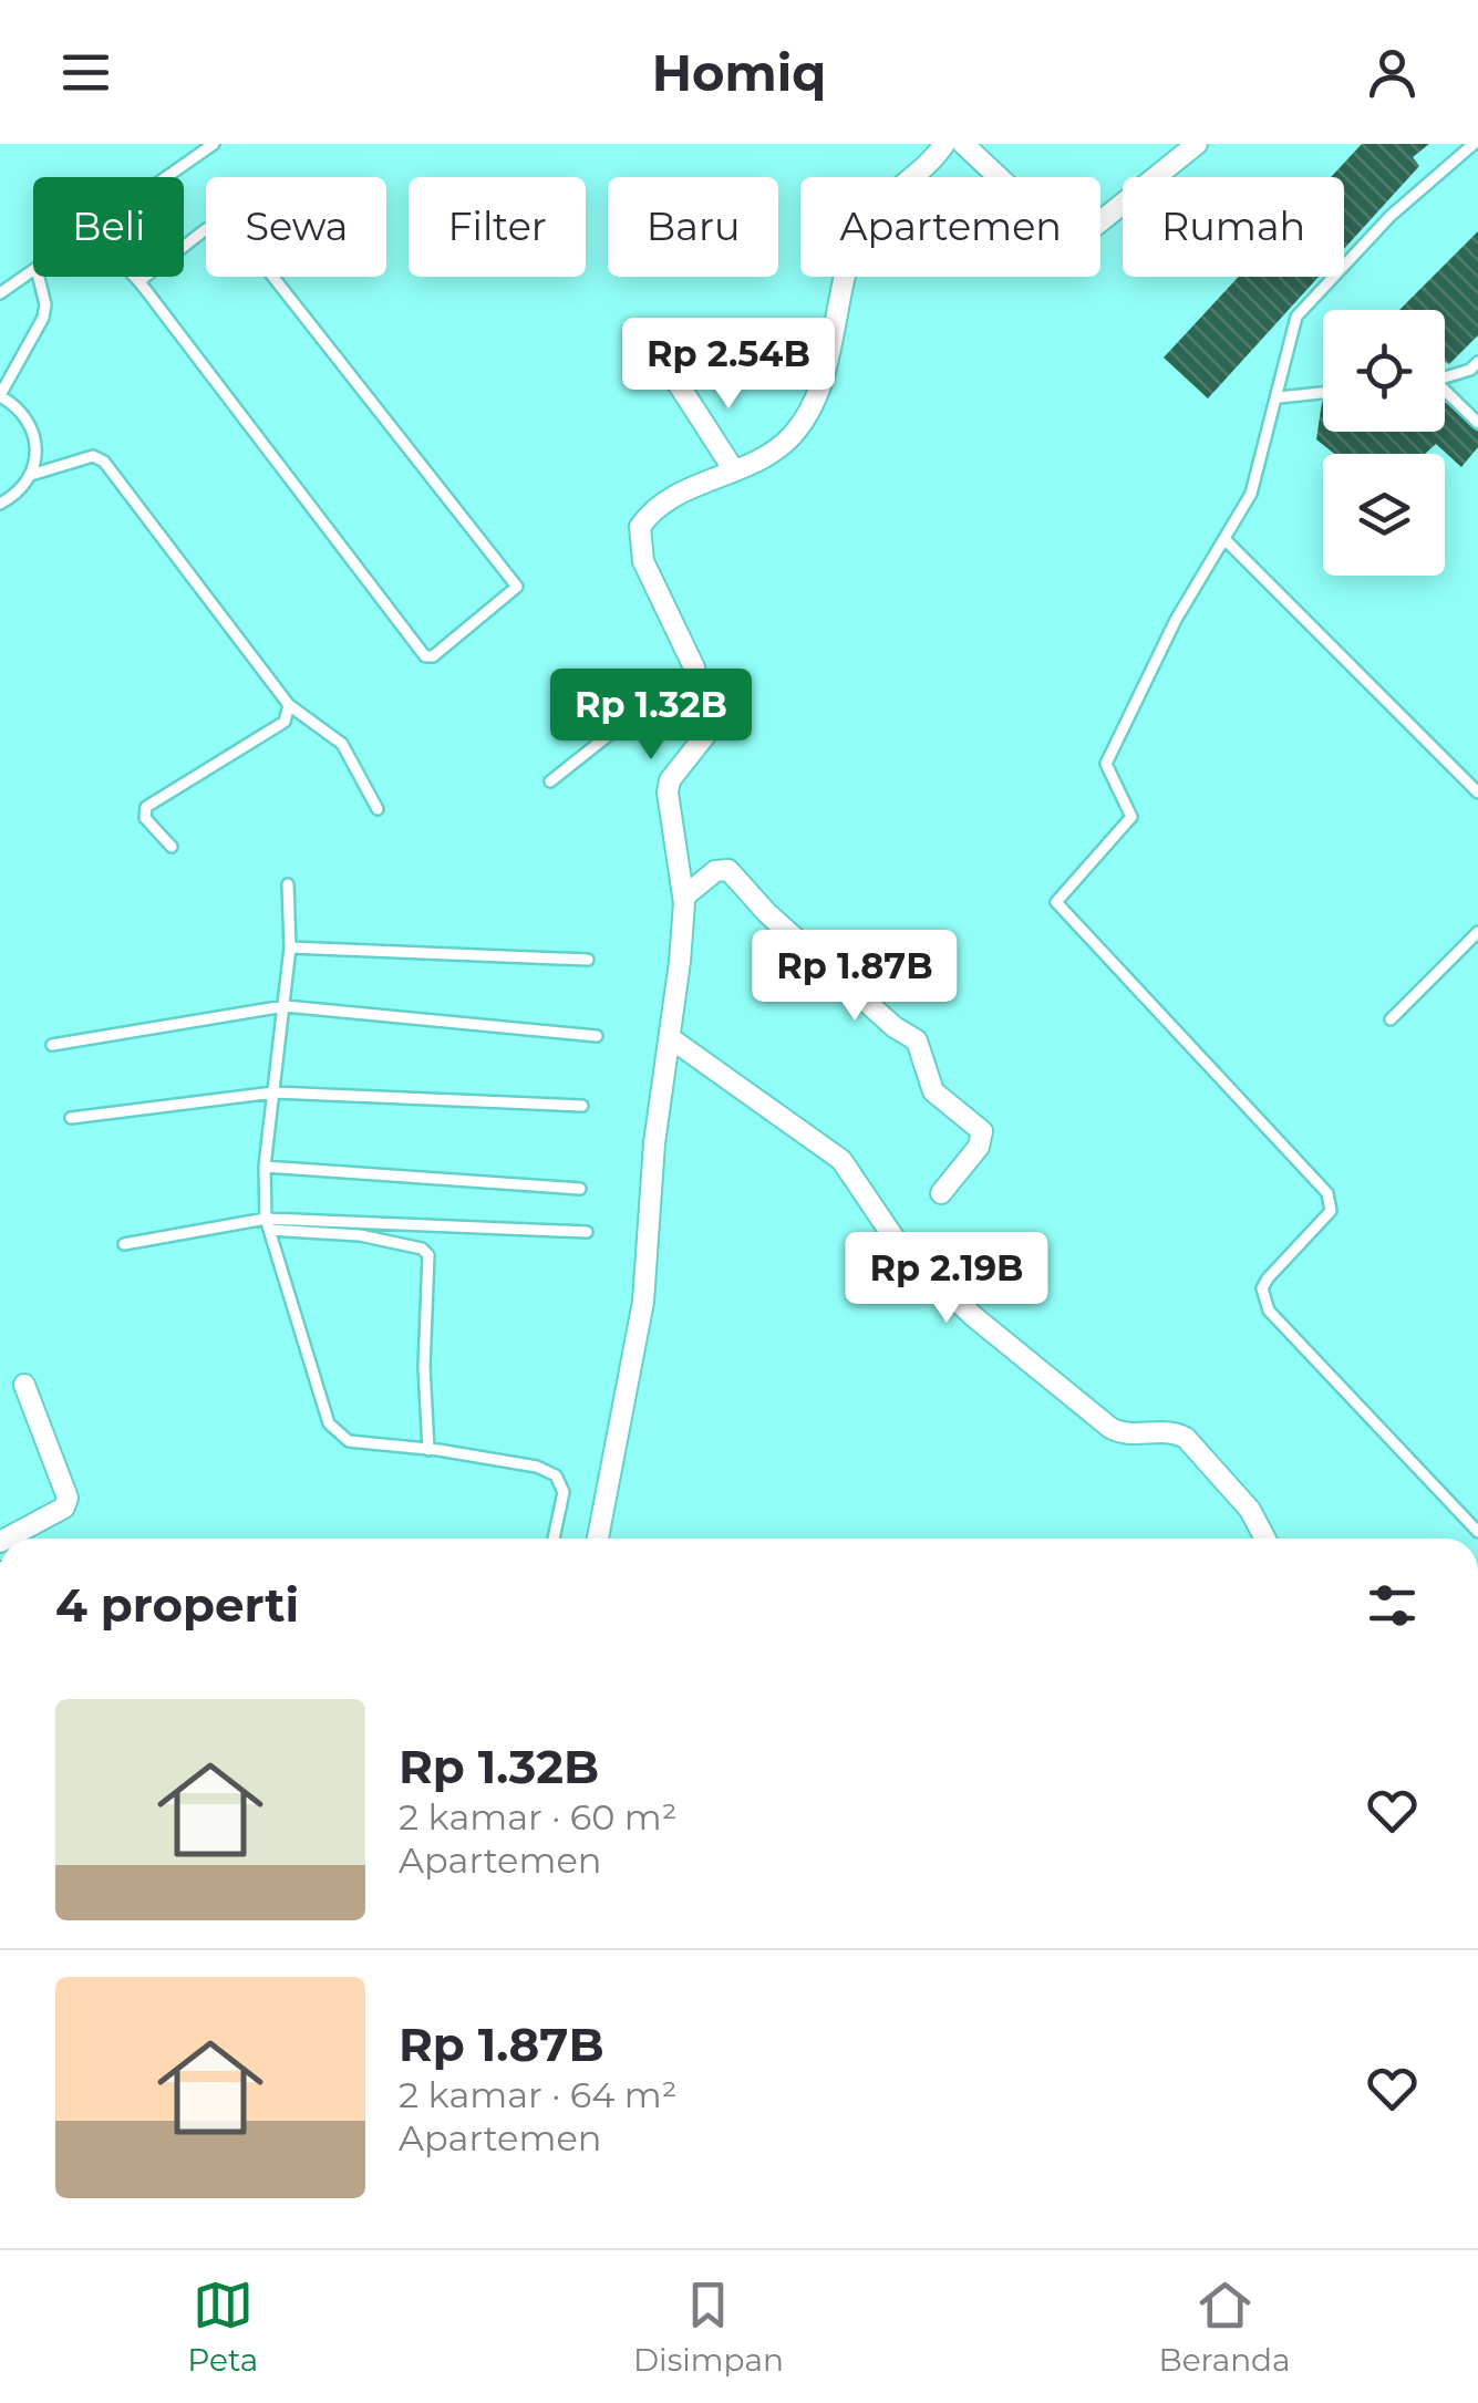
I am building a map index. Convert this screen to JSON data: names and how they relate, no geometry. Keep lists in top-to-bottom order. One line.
{"page":{"header":"Homiq","chip":["Beli","Sewa","Filter","Baru","Apartemen","Rumah"],"price":["Rp 2.54B","Rp 1.32B","Rp 1.87B","Rp 2.19B"],"heading":"4 properti","list":[{"name":"Rp 1.32B","note":"2 kamar · 60 m² · Apartemen"},{"name":"Rp 1.87B","note":"2 kamar · 64 m² · Apartemen"}],"tabs":["Peta","Disimpan","Beranda"]}}
